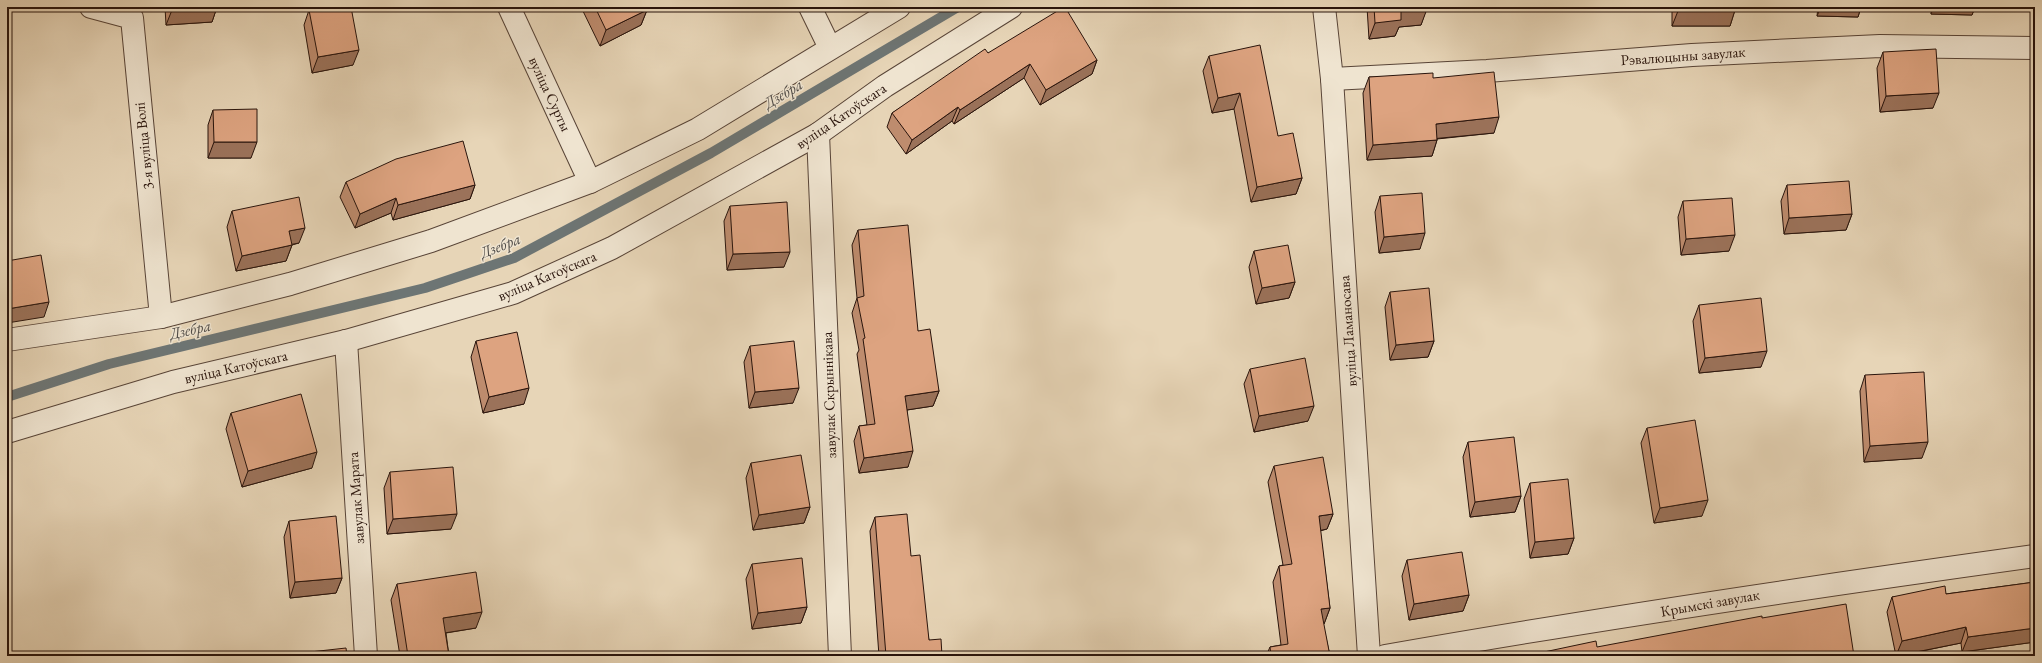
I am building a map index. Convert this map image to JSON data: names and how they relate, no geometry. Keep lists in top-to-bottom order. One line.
{"streets":{"street":["Рэвалюцыны завулак","вуліца Сурты","вуліца Катоўскага","3-я вуліца Волі","вуліца Ламаносава","завулак Скрыннікава","завулак Марата","Крымскі завулак"]},"crossings":[["Рэвалюцыны завулак","вуліца Ламаносава"],["вуліца Катоўскага","завулак Скрыннікава"],["вуліца Катоўскага","завулак Марата"]],"water":["Дзебра"]}
